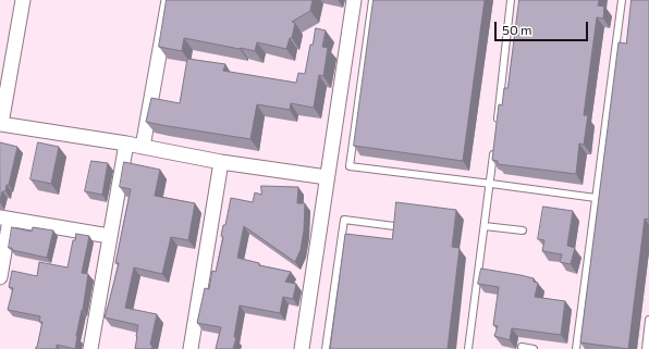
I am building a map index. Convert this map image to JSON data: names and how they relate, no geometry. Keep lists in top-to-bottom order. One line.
{"scale_bar":"50 m"}
